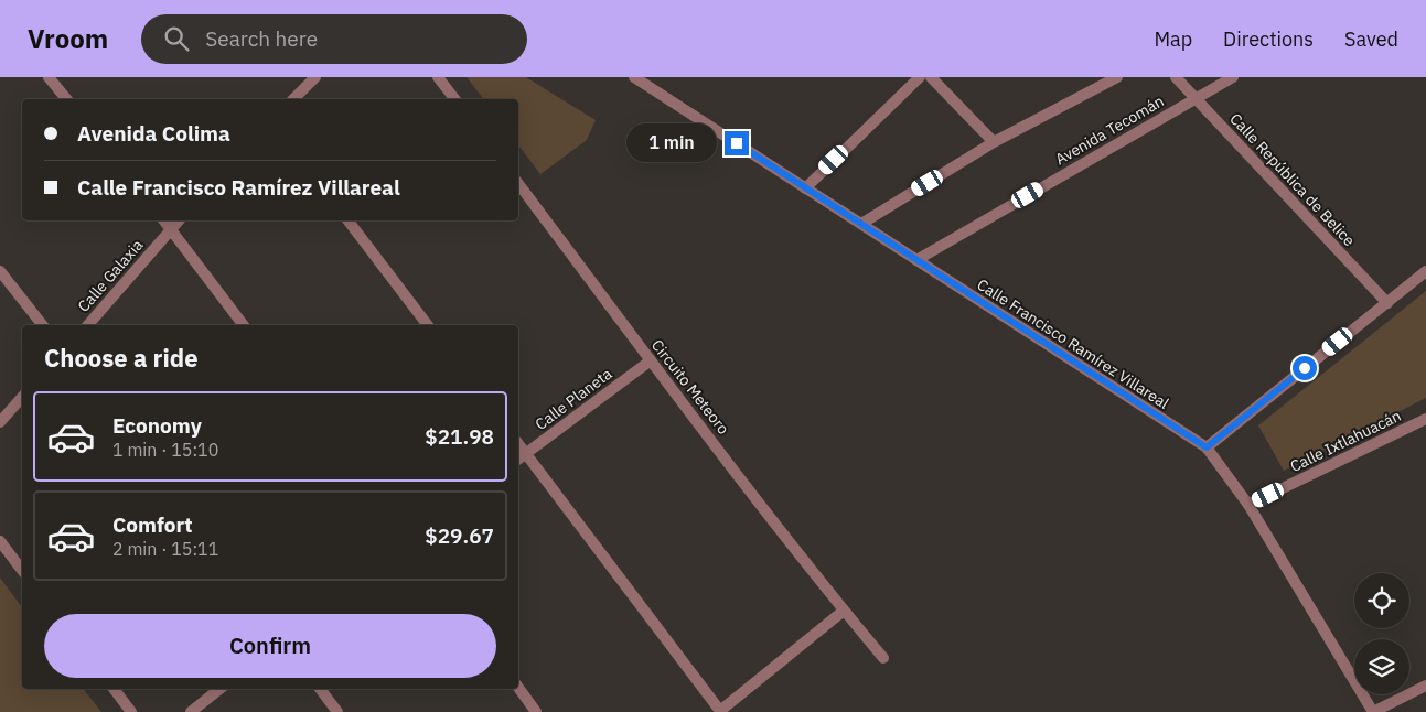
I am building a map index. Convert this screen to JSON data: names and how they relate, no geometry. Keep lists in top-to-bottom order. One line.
{"streets":{"street":["Avenida Tecomán","Calle República de Belice","Calle Galaxia","Calle Francisco Ramírez Villareal","Circuito Meteoro","Calle Planeta","Calle Ixtlahuacán"]},"crossings":[["Avenida Tecomán","Calle República de Belice"],["Avenida Tecomán","Calle Francisco Ramírez Villareal"],["Calle Francisco Ramírez Villareal","Calle Ixtlahuacán"],["Circuito Meteoro","Calle Planeta"]],"page":{"header":"Vroom","search":"Search here","nav":["Map","Directions","Saved"],"banner":["Avenida Colima","Calle Francisco Ramírez Villareal"],"bubble":"1 min","heading":"Choose a ride","list":[{"name":"Economy","note":"1 min · 15:10","value":"$21.98"},{"name":"Comfort","note":"2 min · 15:11","value":"$29.67"}],"buttons":"Confirm"}}
